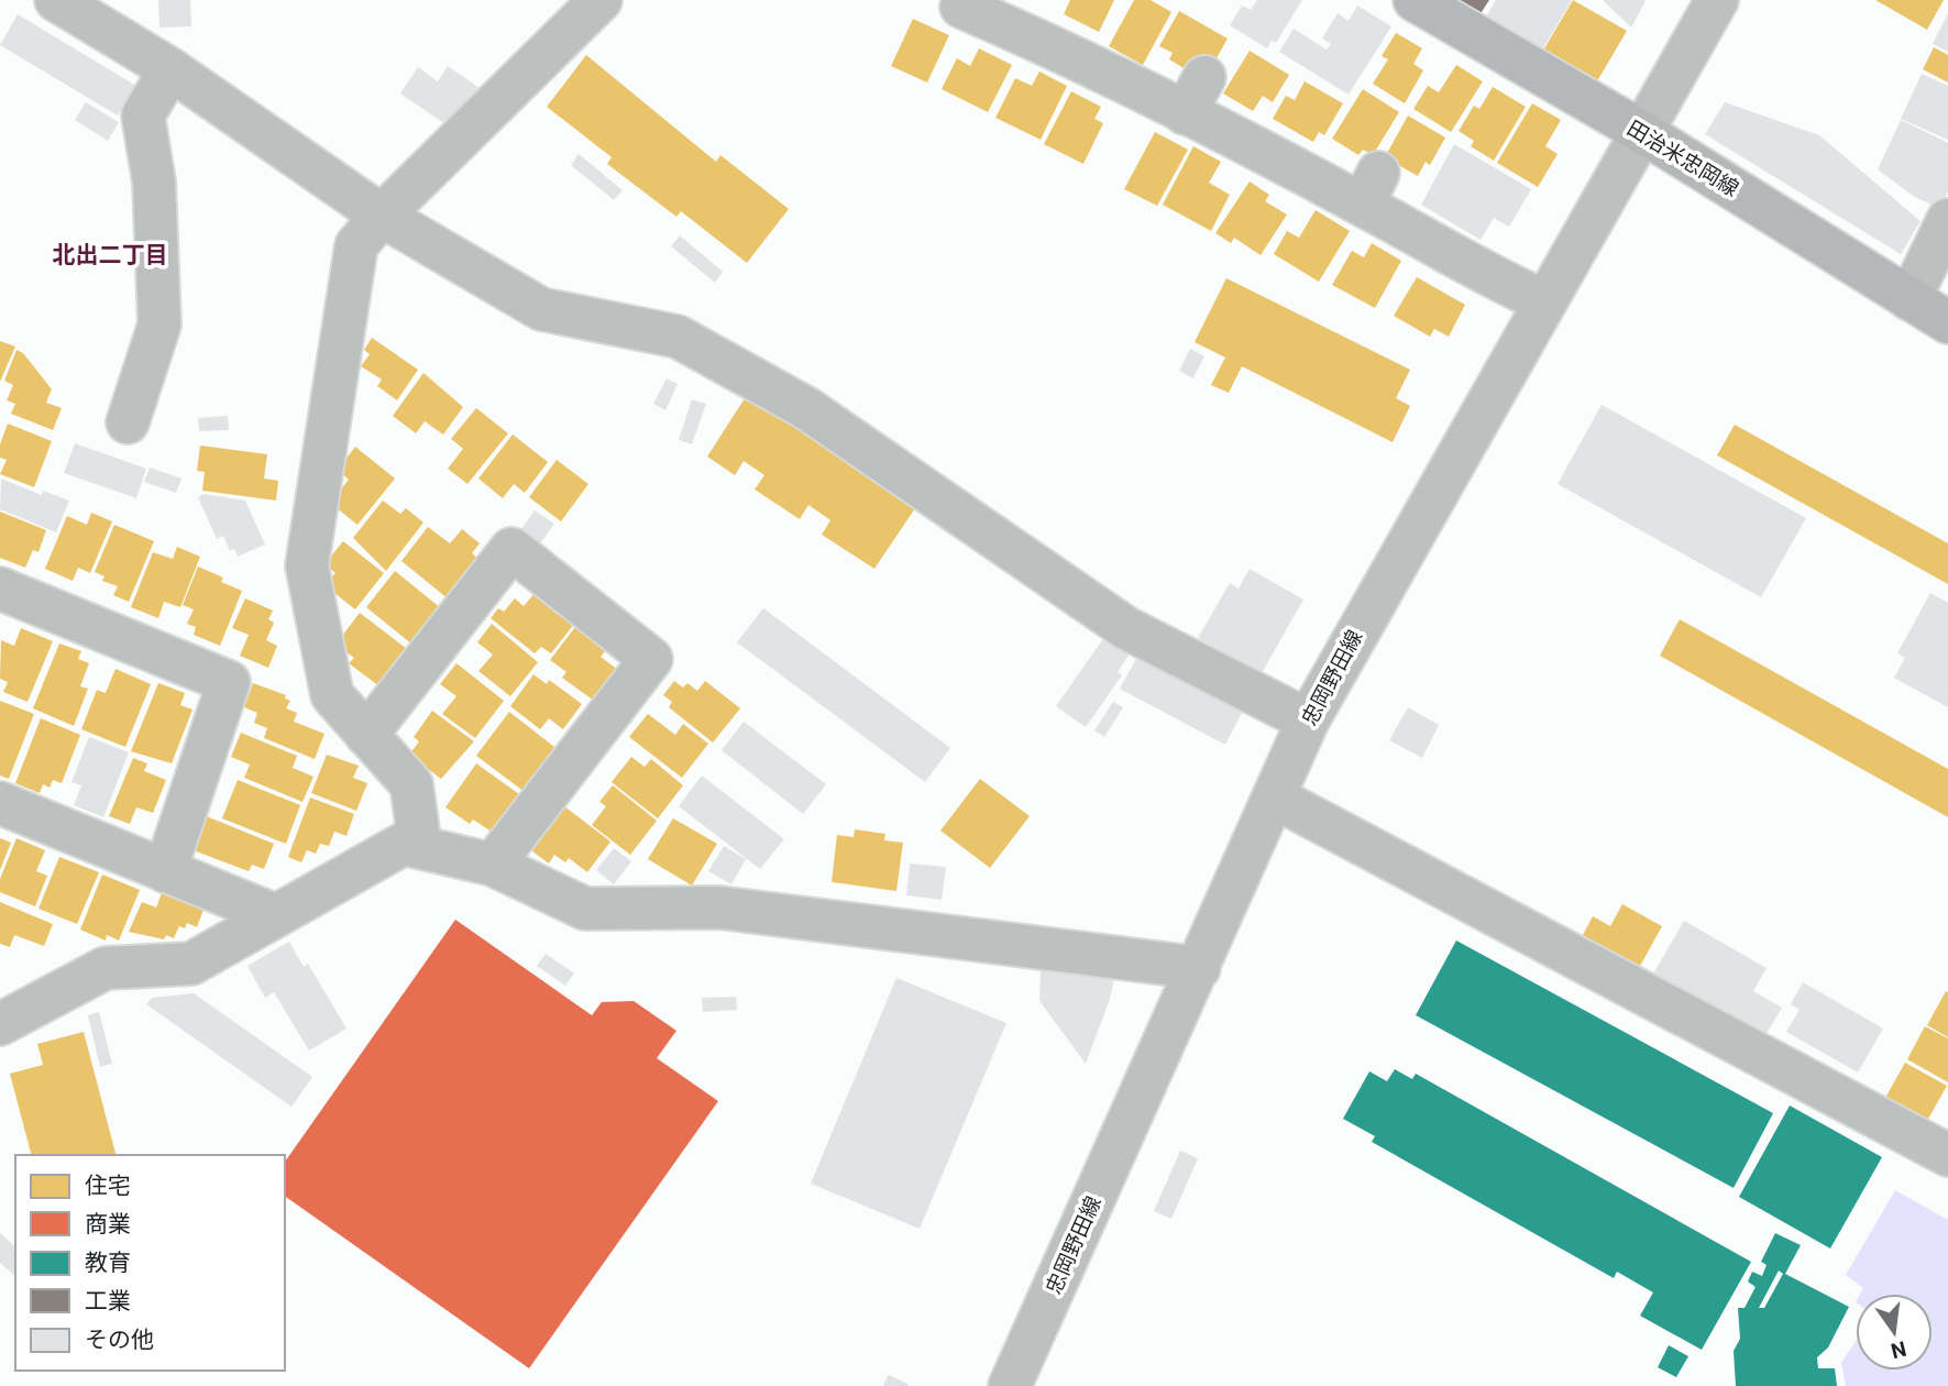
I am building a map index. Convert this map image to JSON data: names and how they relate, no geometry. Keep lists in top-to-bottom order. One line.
{"streets":{"main road":["田治米忠岡線"],"street":["忠岡野田線"]},"crossings":[["田治米忠岡線","忠岡野田線"]],"districts":["北出二丁目"],"legend":["住宅","商業","教育","工業","その他"],"north":"bottom"}
